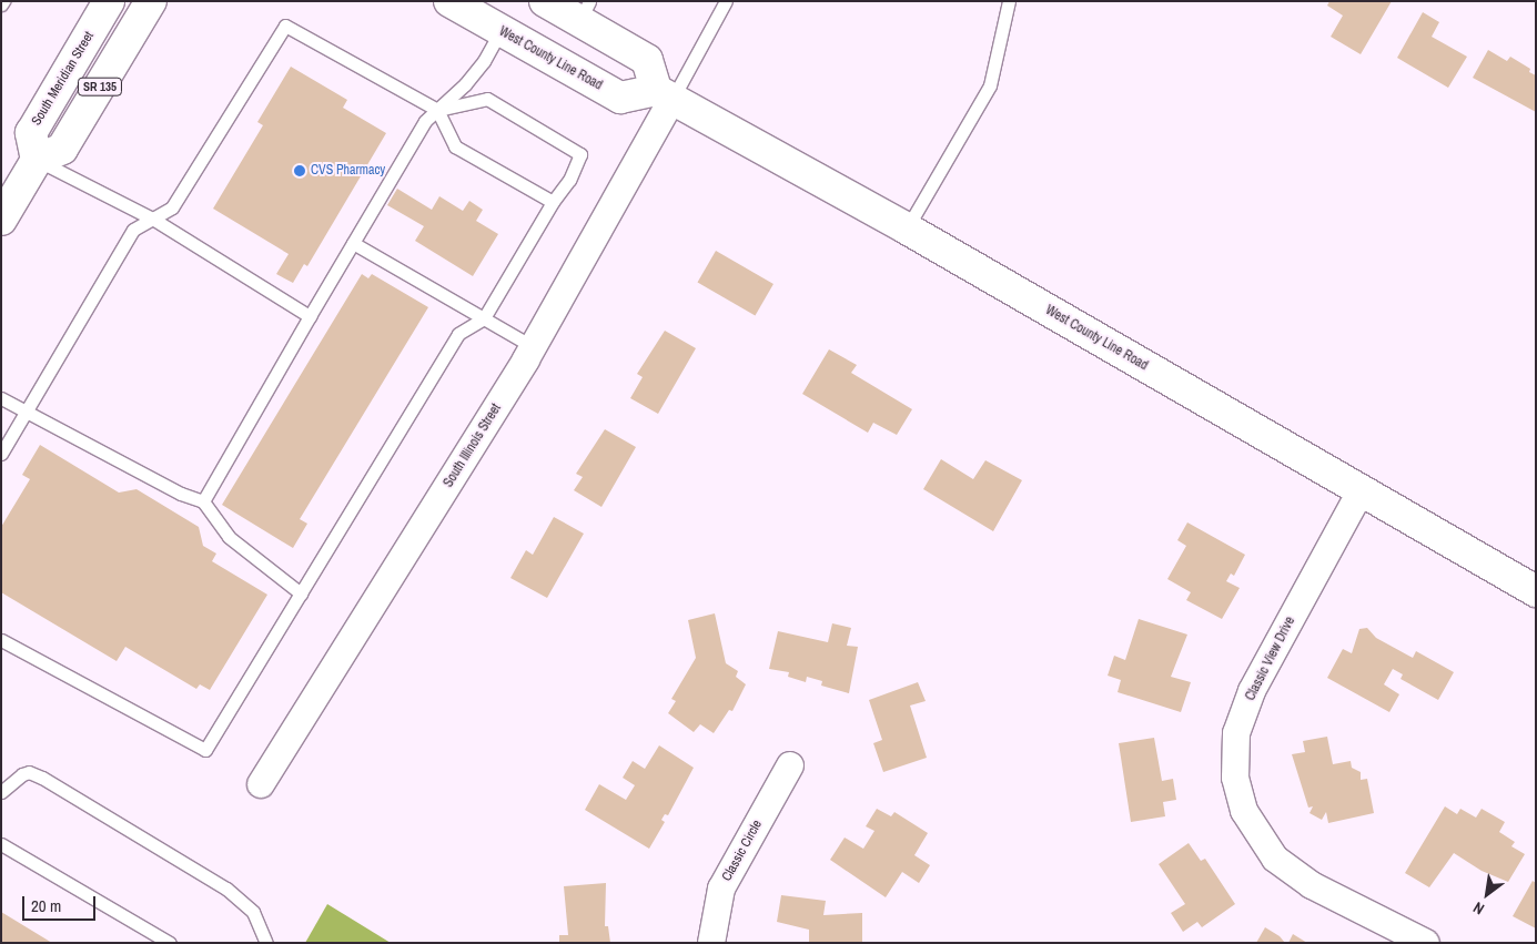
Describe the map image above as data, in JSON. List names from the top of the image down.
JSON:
{
  "streets": {
    "main road": ["West County Line Road", "South Meridian Street", "SR 135"],
    "street": ["South Illinois Street", "Classic View Drive", "Classic Circle"]
  },
  "crossings": [
    ["West County Line Road", "South Illinois Street"],
    ["West County Line Road", "Classic View Drive"],
    ["South Meridian Street", "SR 135"]
  ],
  "places": ["CVS Pharmacy"],
  "scale_bar": "20 m",
  "north": "bottom left"
}
